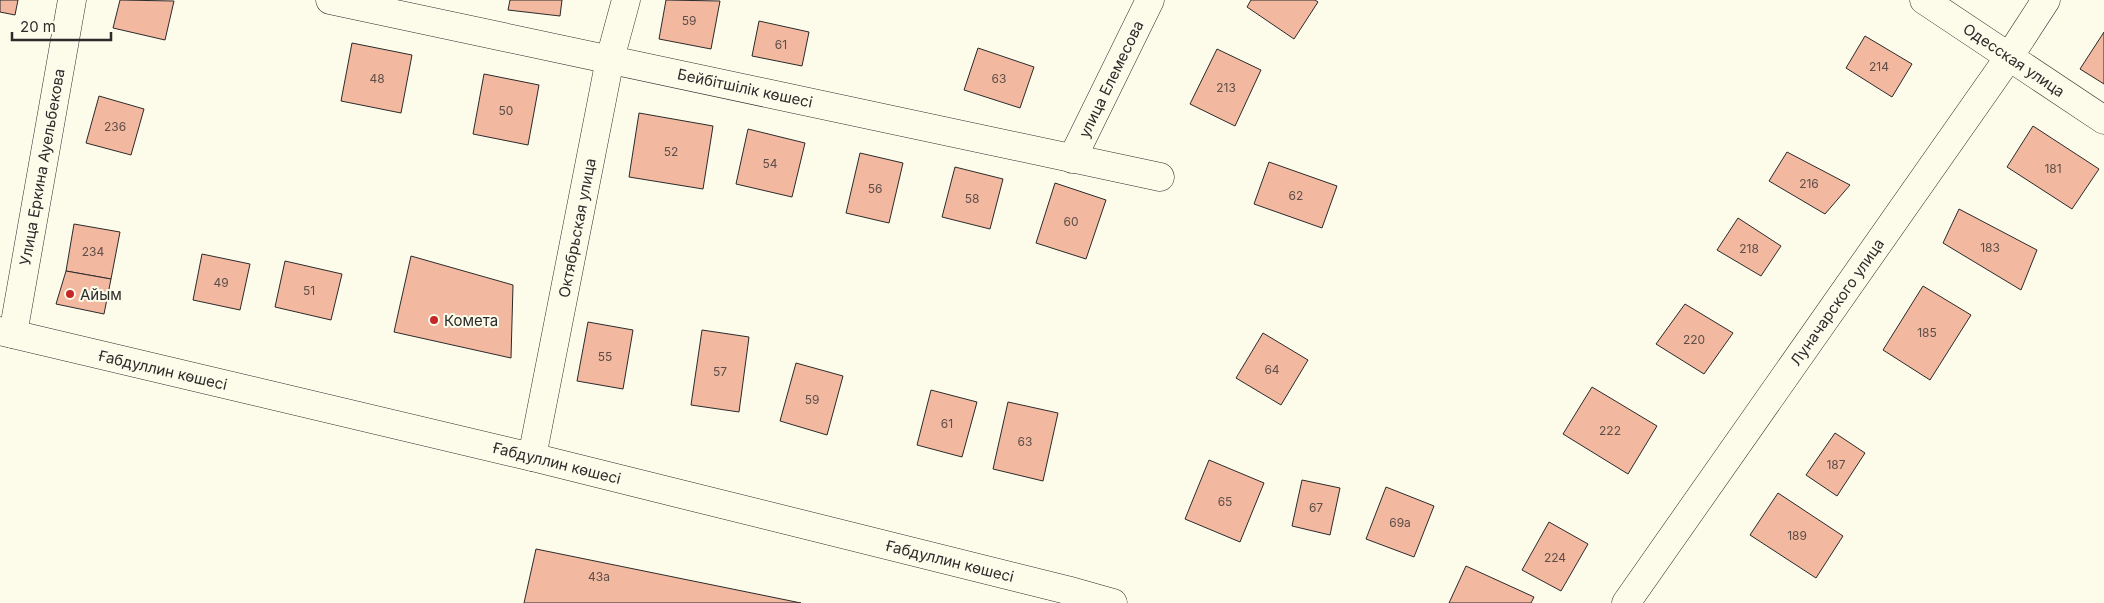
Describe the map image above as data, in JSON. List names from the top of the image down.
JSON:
{
  "streets": {
    "street": [
      "Одесская улица",
      "улица Елемесова",
      "Бейбітшілік көшесі",
      "Улица Еркина Ауельбекова",
      "Октябрьская улица",
      "Луначарского улица",
      "Ғабдуллин көшесі"
    ]
  },
  "crossings": [
    ["Одесская улица", "Луначарского улица"],
    ["улица Елемесова", "Бейбітшілік көшесі"],
    ["Бейбітшілік көшесі", "Октябрьская улица"],
    ["Улица Еркина Ауельбекова", "Ғабдуллин көшесі"],
    ["Октябрьская улица", "Ғабдуллин көшесі"]
  ],
  "places": ["Айым", "Комета"],
  "house_numbers": [
    "59",
    "61",
    "214",
    "48",
    "63",
    "213",
    "50",
    "236",
    "52",
    "54",
    "181",
    "216",
    "56",
    "62",
    "58",
    "60",
    "183",
    "218",
    "234",
    "49",
    "51",
    "185",
    "220",
    "55",
    "64",
    "57",
    "59",
    "61",
    "222",
    "63",
    "187",
    "65",
    "67",
    "69а",
    "189",
    "224",
    "43а"
  ],
  "scale_bar": "20 m"
}
